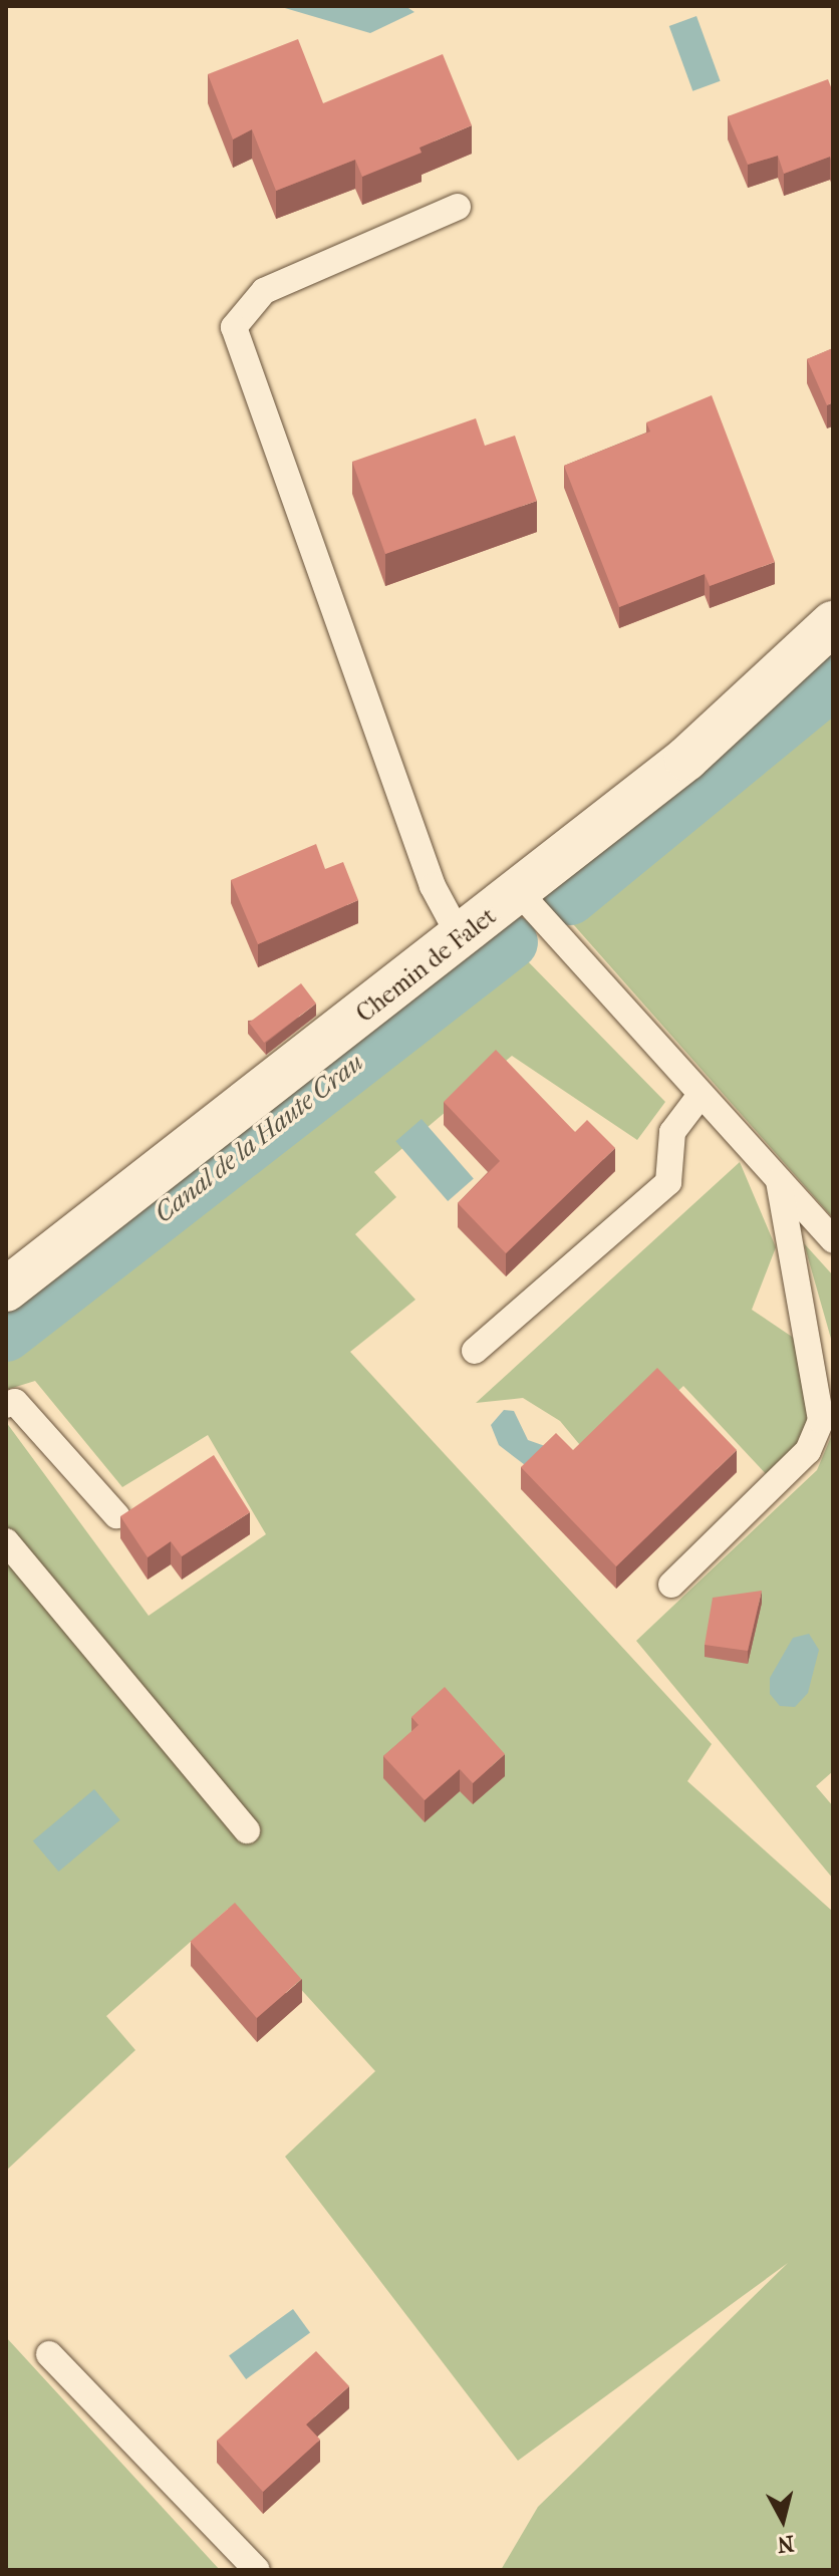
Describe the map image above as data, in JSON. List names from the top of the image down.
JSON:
{
  "streets": {
    "street": ["Chemin de Falet"]
  },
  "water": ["Canal de la Haute Crau"],
  "north": "bottom"
}
